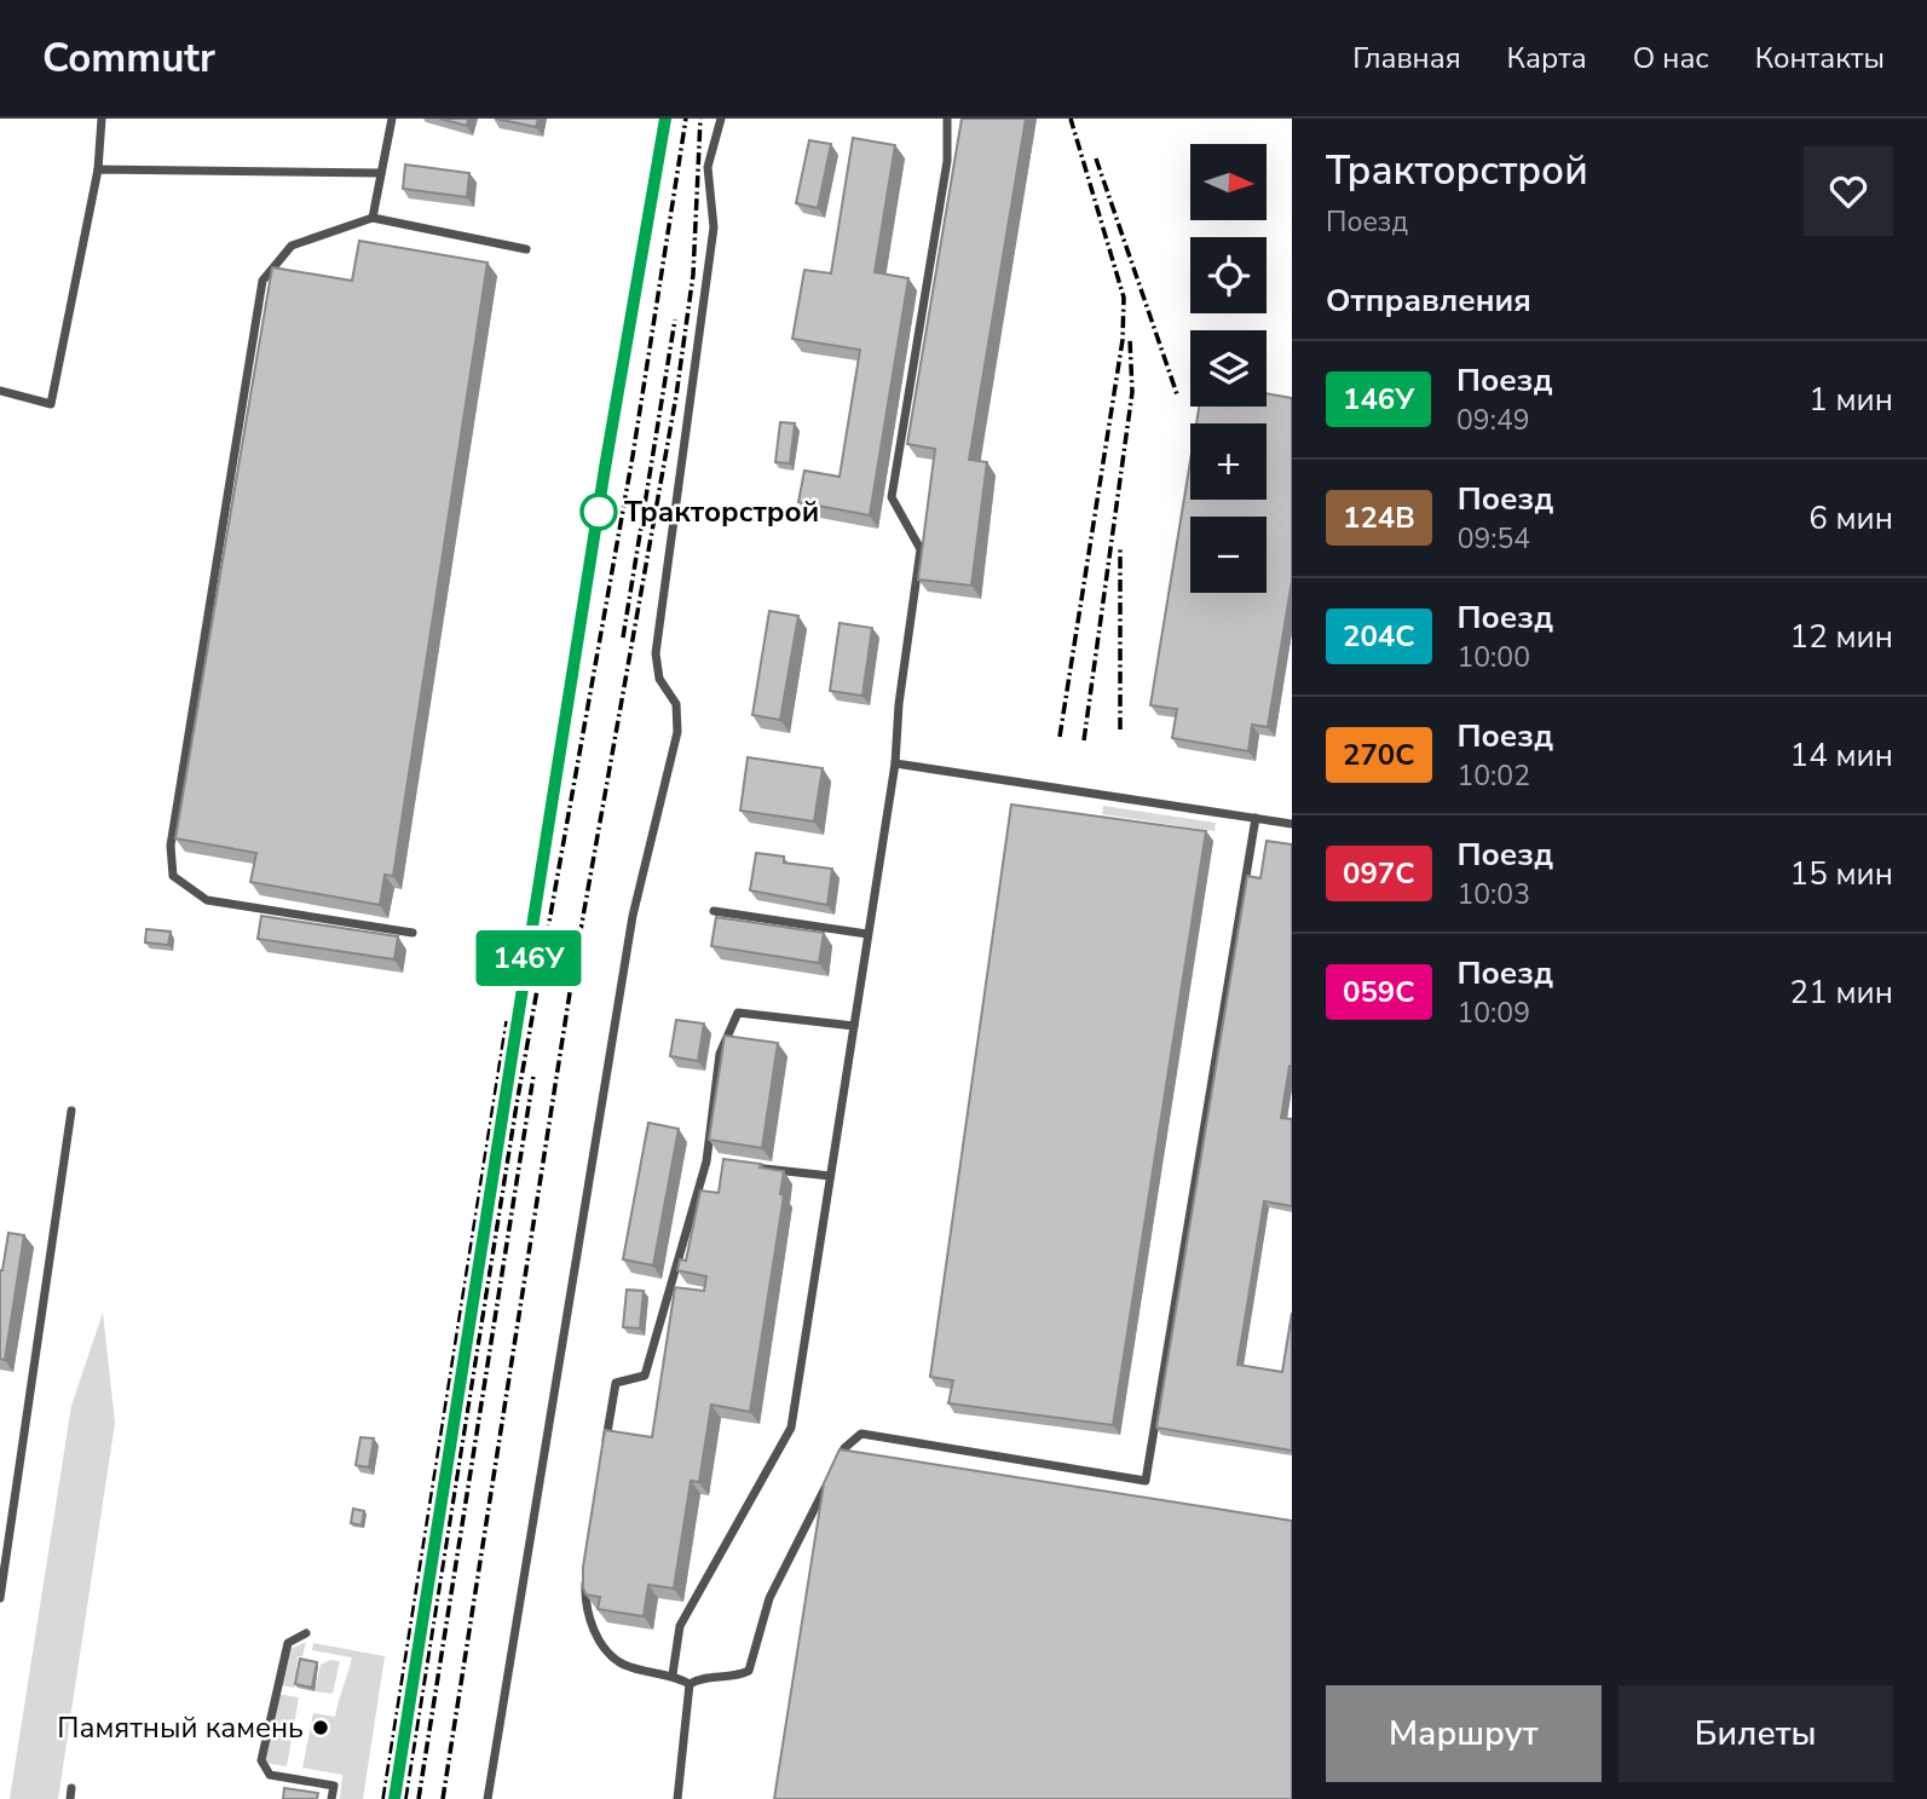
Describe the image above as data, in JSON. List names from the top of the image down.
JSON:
{
  "places": ["Тракторстрой", "Памятный камень"],
  "north": "right",
  "page": {
    "header": "Commutr",
    "nav": [
      "Главная",
      "Карта",
      "О нас",
      "Контакты"
    ],
    "on_map": "146У",
    "heading": [
      ["Тракторстрой", "Поезд"],
      "Отправления"
    ],
    "map_buttons": ["+", "−"],
    "list": [
      {
        "mark": "146У",
        "name": "Поезд",
        "note": "09:49",
        "value": "1 мин"
      },
      {
        "mark": "124В",
        "name": "Поезд",
        "note": "09:54",
        "value": "6 мин"
      },
      {
        "mark": "204С",
        "name": "Поезд",
        "note": "10:00",
        "value": "12 мин"
      },
      {
        "mark": "270С",
        "name": "Поезд",
        "note": "10:02",
        "value": "14 мин"
      },
      {
        "mark": "097С",
        "name": "Поезд",
        "note": "10:03",
        "value": "15 мин"
      },
      {
        "mark": "059С",
        "name": "Поезд",
        "note": "10:09",
        "value": "21 мин"
      }
    ],
    "buttons": ["Маршрут", "Билеты"]
  }
}
